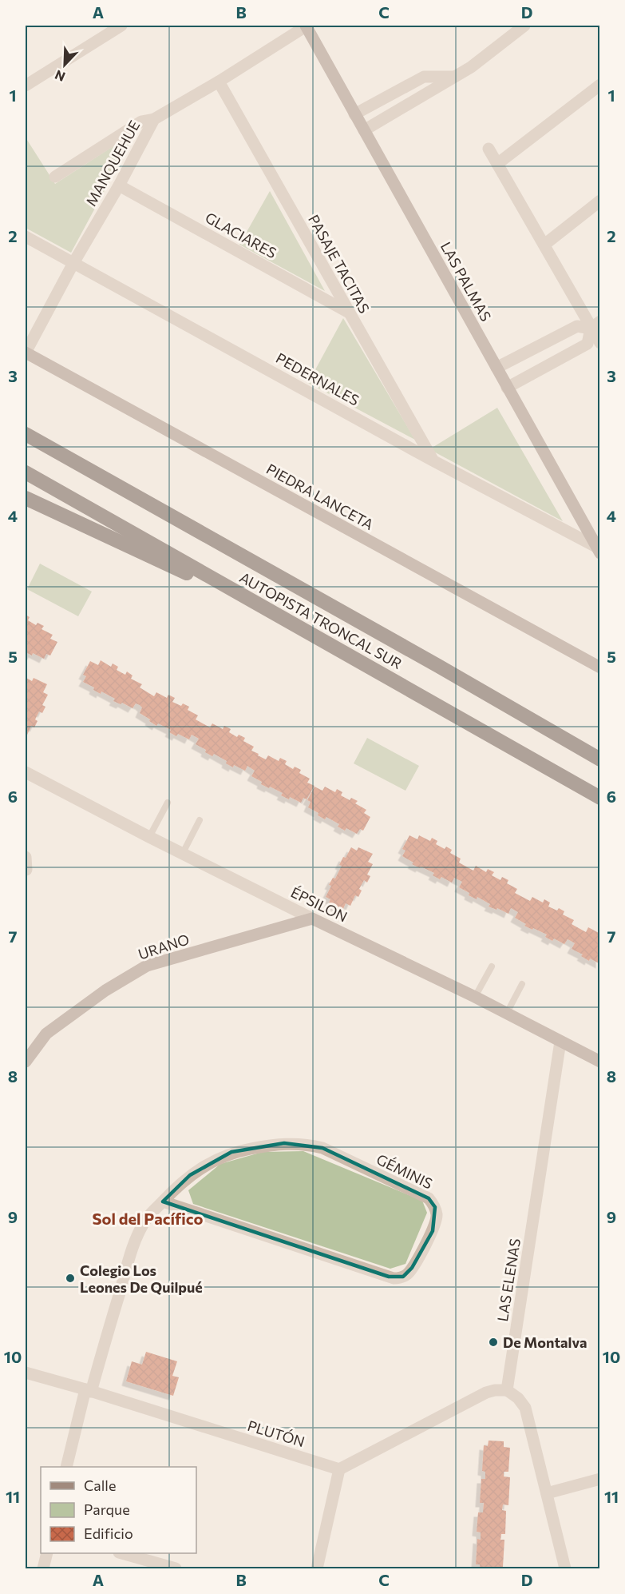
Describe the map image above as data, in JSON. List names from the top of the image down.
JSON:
{
  "streets": {
    "highway": ["AUTOPISTA TRONCAL SUR"],
    "street": [
      "MANQUEHUE",
      "GLACIARES",
      "PASAJE TACITAS",
      "LAS PALMAS",
      "PEDERNALES",
      "PIEDRA LANCETA",
      "ÉPSILON",
      "URANO",
      "GÉMINIS",
      "LAS ELENAS",
      "PLUTÓN"
    ]
  },
  "crossings": [
    ["MANQUEHUE", "GLACIARES"],
    ["MANQUEHUE", "PASAJE TACITAS"],
    ["MANQUEHUE", "LAS PALMAS"],
    ["MANQUEHUE", "PEDERNALES"],
    ["MANQUEHUE", "PIEDRA LANCETA"],
    ["GLACIARES", "PASAJE TACITAS"],
    ["PASAJE TACITAS", "PEDERNALES"],
    ["LAS PALMAS", "PEDERNALES"],
    ["ÉPSILON", "URANO"],
    ["ÉPSILON", "LAS ELENAS"],
    ["GÉMINIS", "PLUTÓN"]
  ],
  "districts": ["Sol del Pacífico"],
  "places": ["Colegio Los Leones De Quilpué", "De Montalva"],
  "legend": ["Calle", "Parque", "Edificio"],
  "north": "bottom left",
  "grid": {
    "columns": [
      "A",
      "B",
      "C",
      "D"
    ],
    "rows": [
      "1",
      "2",
      "3",
      "4",
      "5",
      "6",
      "7",
      "8",
      "9",
      "10",
      "11"
    ]
  }
}
